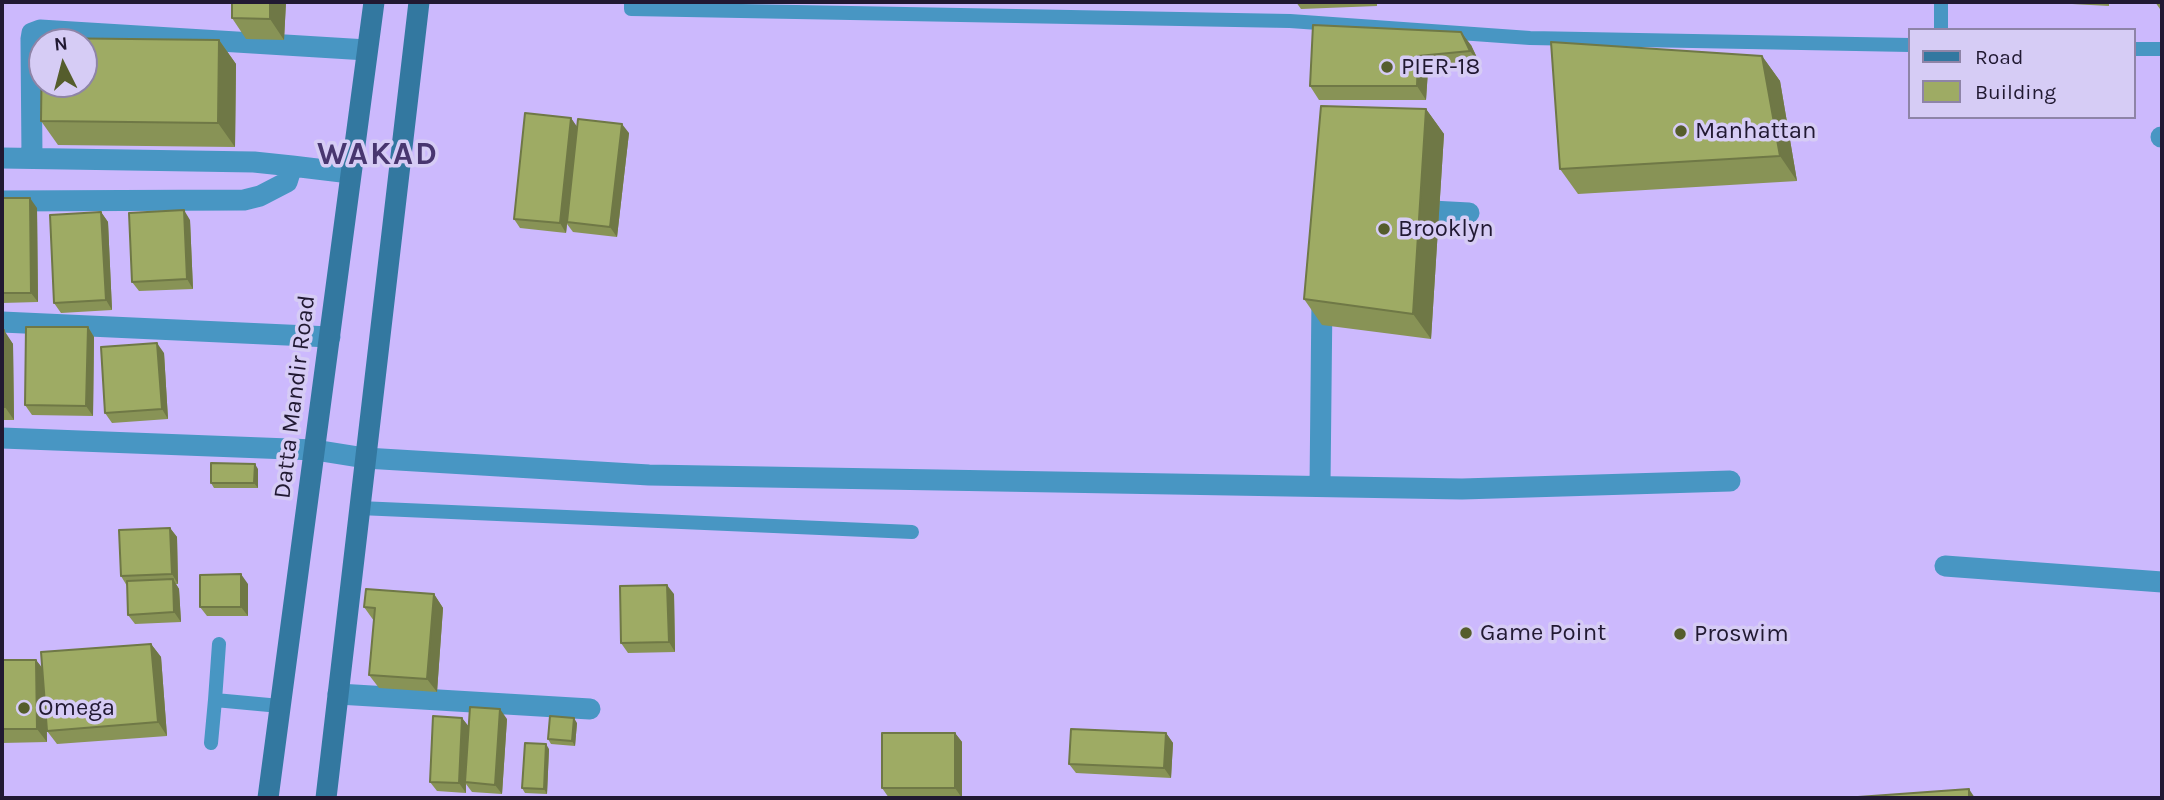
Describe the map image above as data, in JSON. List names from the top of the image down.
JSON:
{
  "streets": {
    "main road": ["Datta Mandir Road"]
  },
  "districts": ["WAKAD"],
  "places": [
    "PIER-18",
    "Manhattan",
    "Brooklyn",
    "Game Point",
    "Proswim",
    "Omega"
  ],
  "legend": ["Road", "Building"],
  "north": "top"
}
